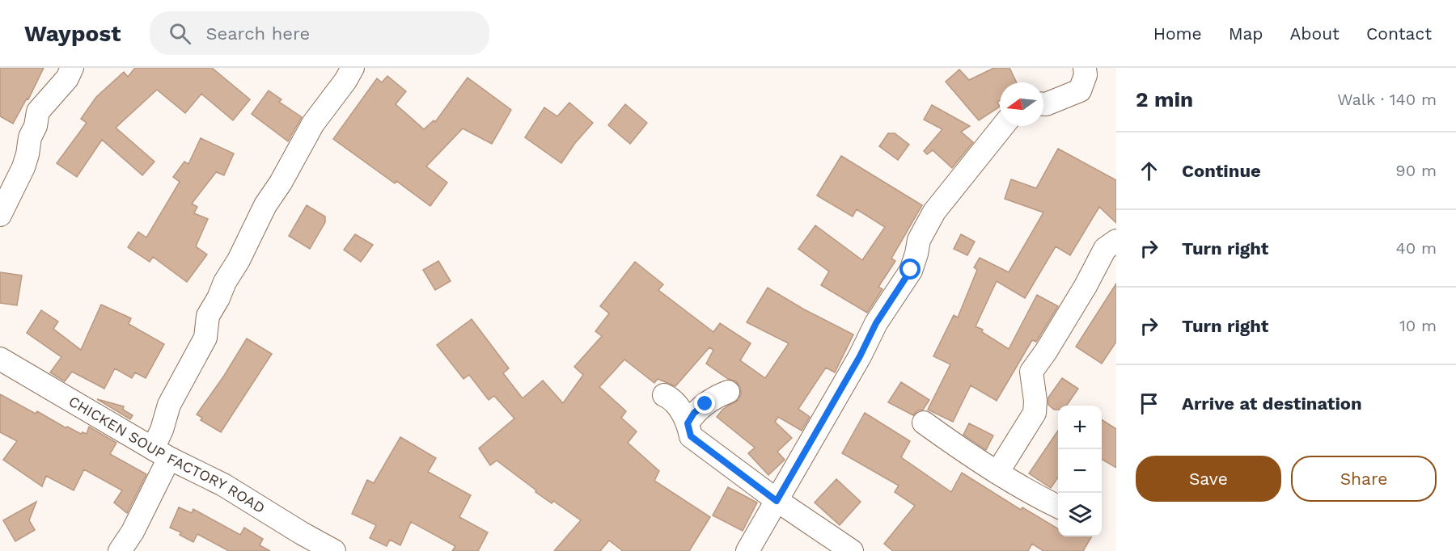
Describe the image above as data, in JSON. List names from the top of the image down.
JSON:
{
  "streets": {
    "street": ["CHICKEN SOUP FACTORY ROAD"]
  },
  "north": "left",
  "page": {
    "header": "Waypost",
    "search": "Search here",
    "nav": [
      "Home",
      "Map",
      "About",
      "Contact"
    ],
    "heading": ["2 min", "Walk · 140 m"],
    "list": [
      ["Continue", "90 m"],
      ["Turn right", "40 m"],
      ["Turn right", "10 m"],
      "Arrive at destination"
    ],
    "map_buttons": ["+", "−"],
    "buttons": ["Save", "Share"]
  }
}
